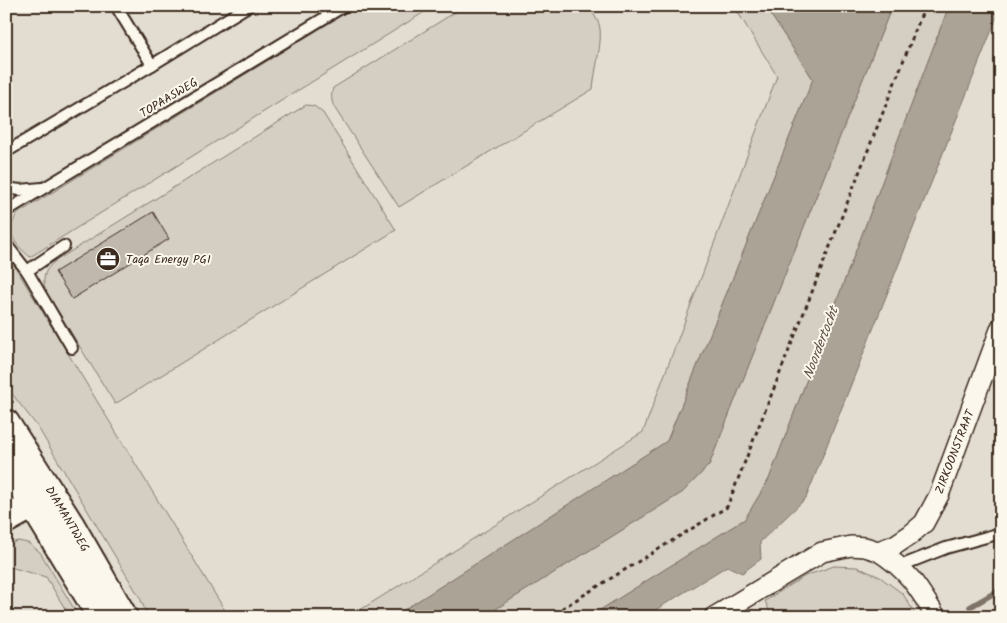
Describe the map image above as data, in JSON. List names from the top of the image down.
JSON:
{
  "streets": {
    "street": ["ZIRKOONSTRAAT", "DIAMANTWEG"],
    "lane": ["TOPAASWEG"]
  },
  "water": ["Noordertocht"],
  "places": {
    "office": ["Taqa Energy PGI"]
  }
}
